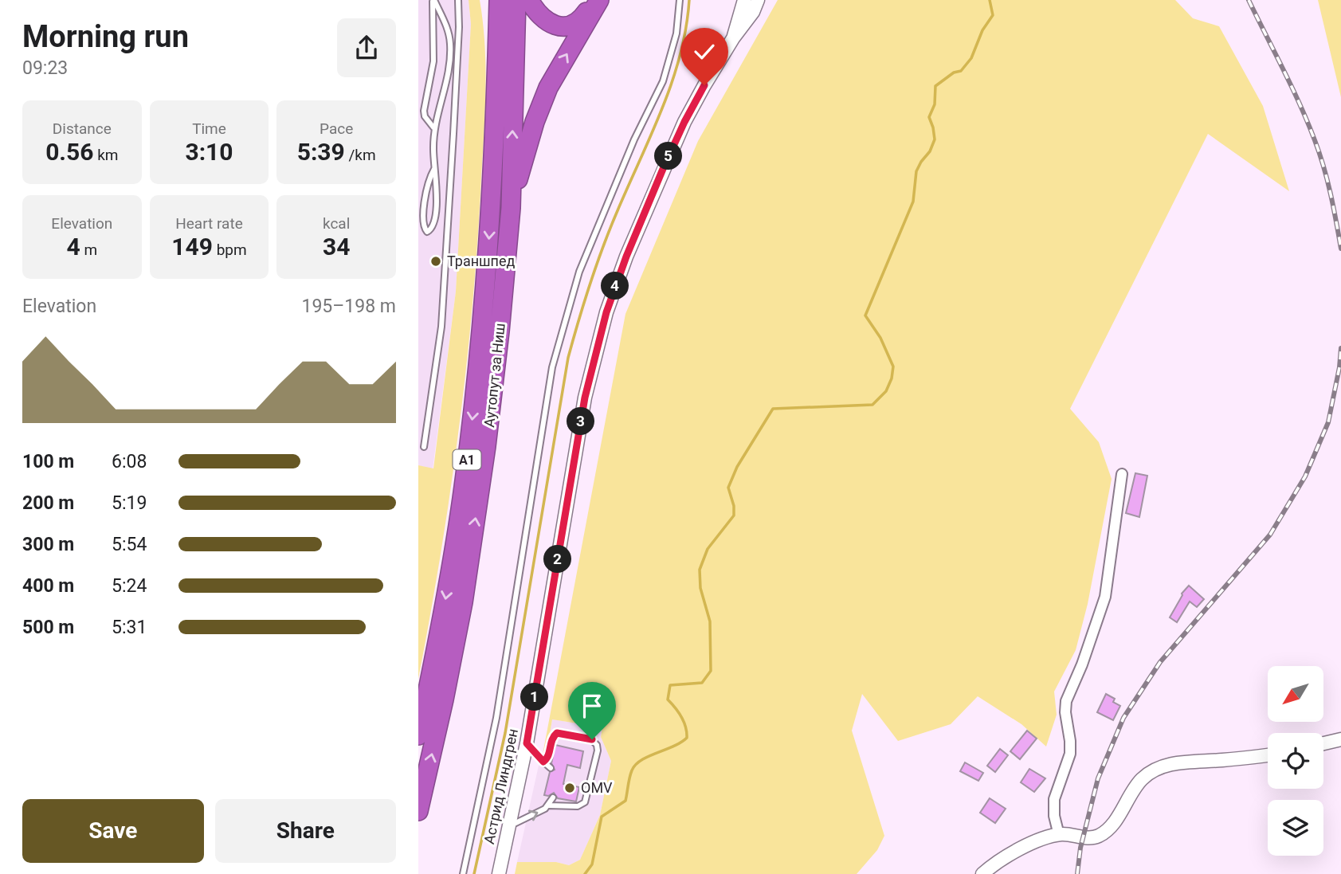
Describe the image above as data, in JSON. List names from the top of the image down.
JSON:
{
  "streets": {
    "highway": ["Аутопут за Ниш", "A1"],
    "street": ["Астрид Линдгрен"]
  },
  "places": ["Траншпед", "OMV"],
  "north": "bottom left",
  "page": {
    "heading": ["Morning run", "09:23"],
    "stats": [
      ["Distance", "0.56 km"],
      ["Time", "3:10"],
      ["Pace", "5:39 /km"],
      ["Elevation", "4 m"],
      ["Heart rate", "149 bpm"],
      ["kcal", "34"]
    ],
    "pins": [
      "5",
      "4",
      "3",
      "2",
      "1"
    ],
    "chart": ["Elevation", "195–198 m"],
    "list": [
      {
        "name": "100 m",
        "note": "6:08"
      },
      {
        "name": "200 m",
        "note": "5:19"
      },
      {
        "name": "300 m",
        "note": "5:54"
      },
      {
        "name": "400 m",
        "note": "5:24"
      },
      {
        "name": "500 m",
        "note": "5:31"
      }
    ],
    "buttons": ["Save", "Share"]
  }
}
